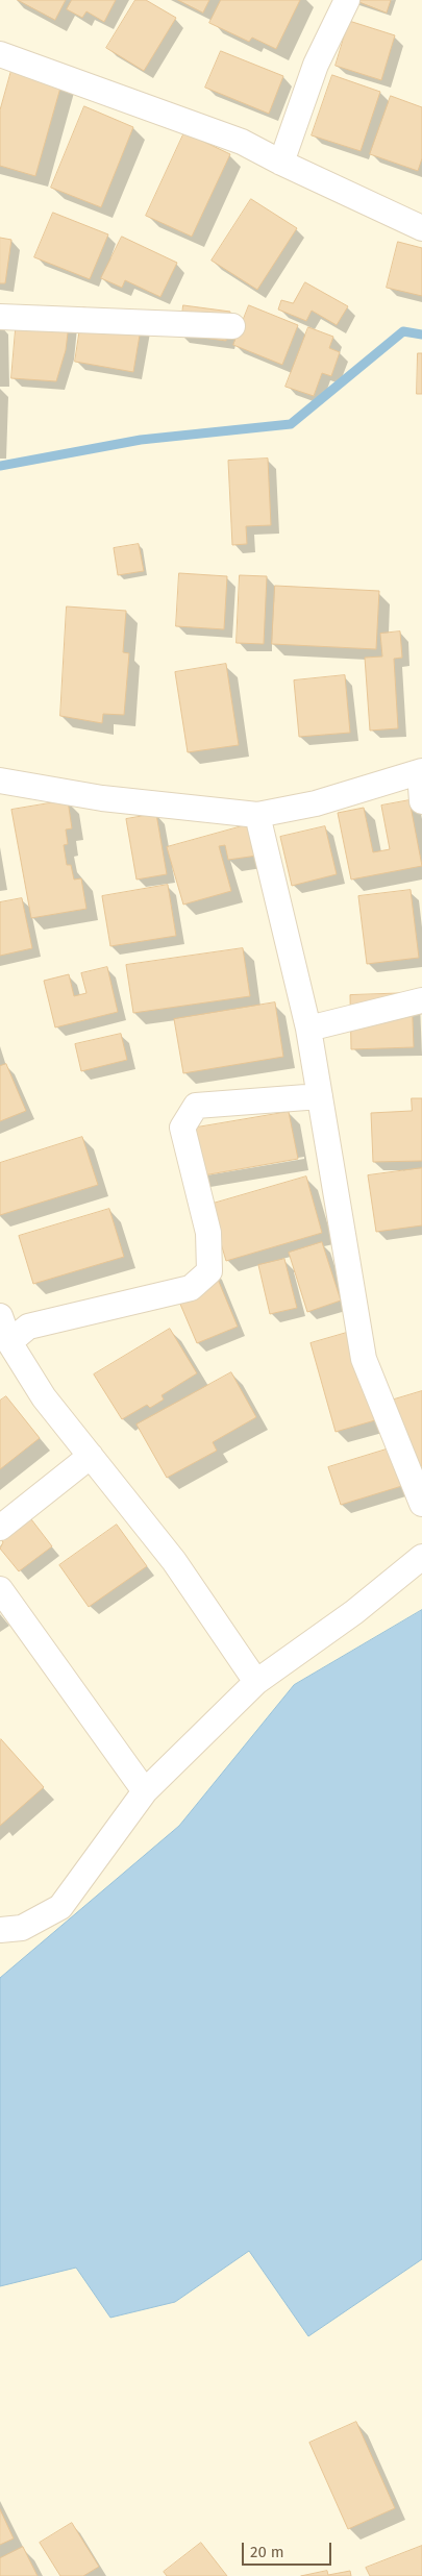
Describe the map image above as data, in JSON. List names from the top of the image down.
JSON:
{
  "scale_bar": "20 m"
}
